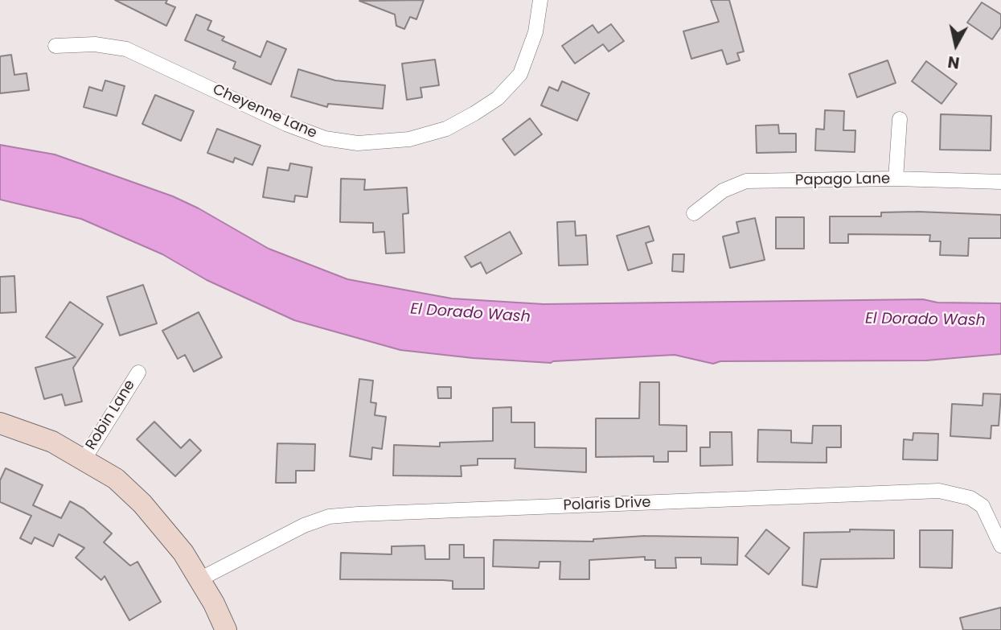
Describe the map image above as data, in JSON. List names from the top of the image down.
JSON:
{
  "streets": {
    "street": [
      "Cheyenne Lane",
      "Papago Lane",
      "Robin Lane",
      "Polaris Drive"
    ]
  },
  "water": ["El Dorado Wash"],
  "north": "bottom"
}
